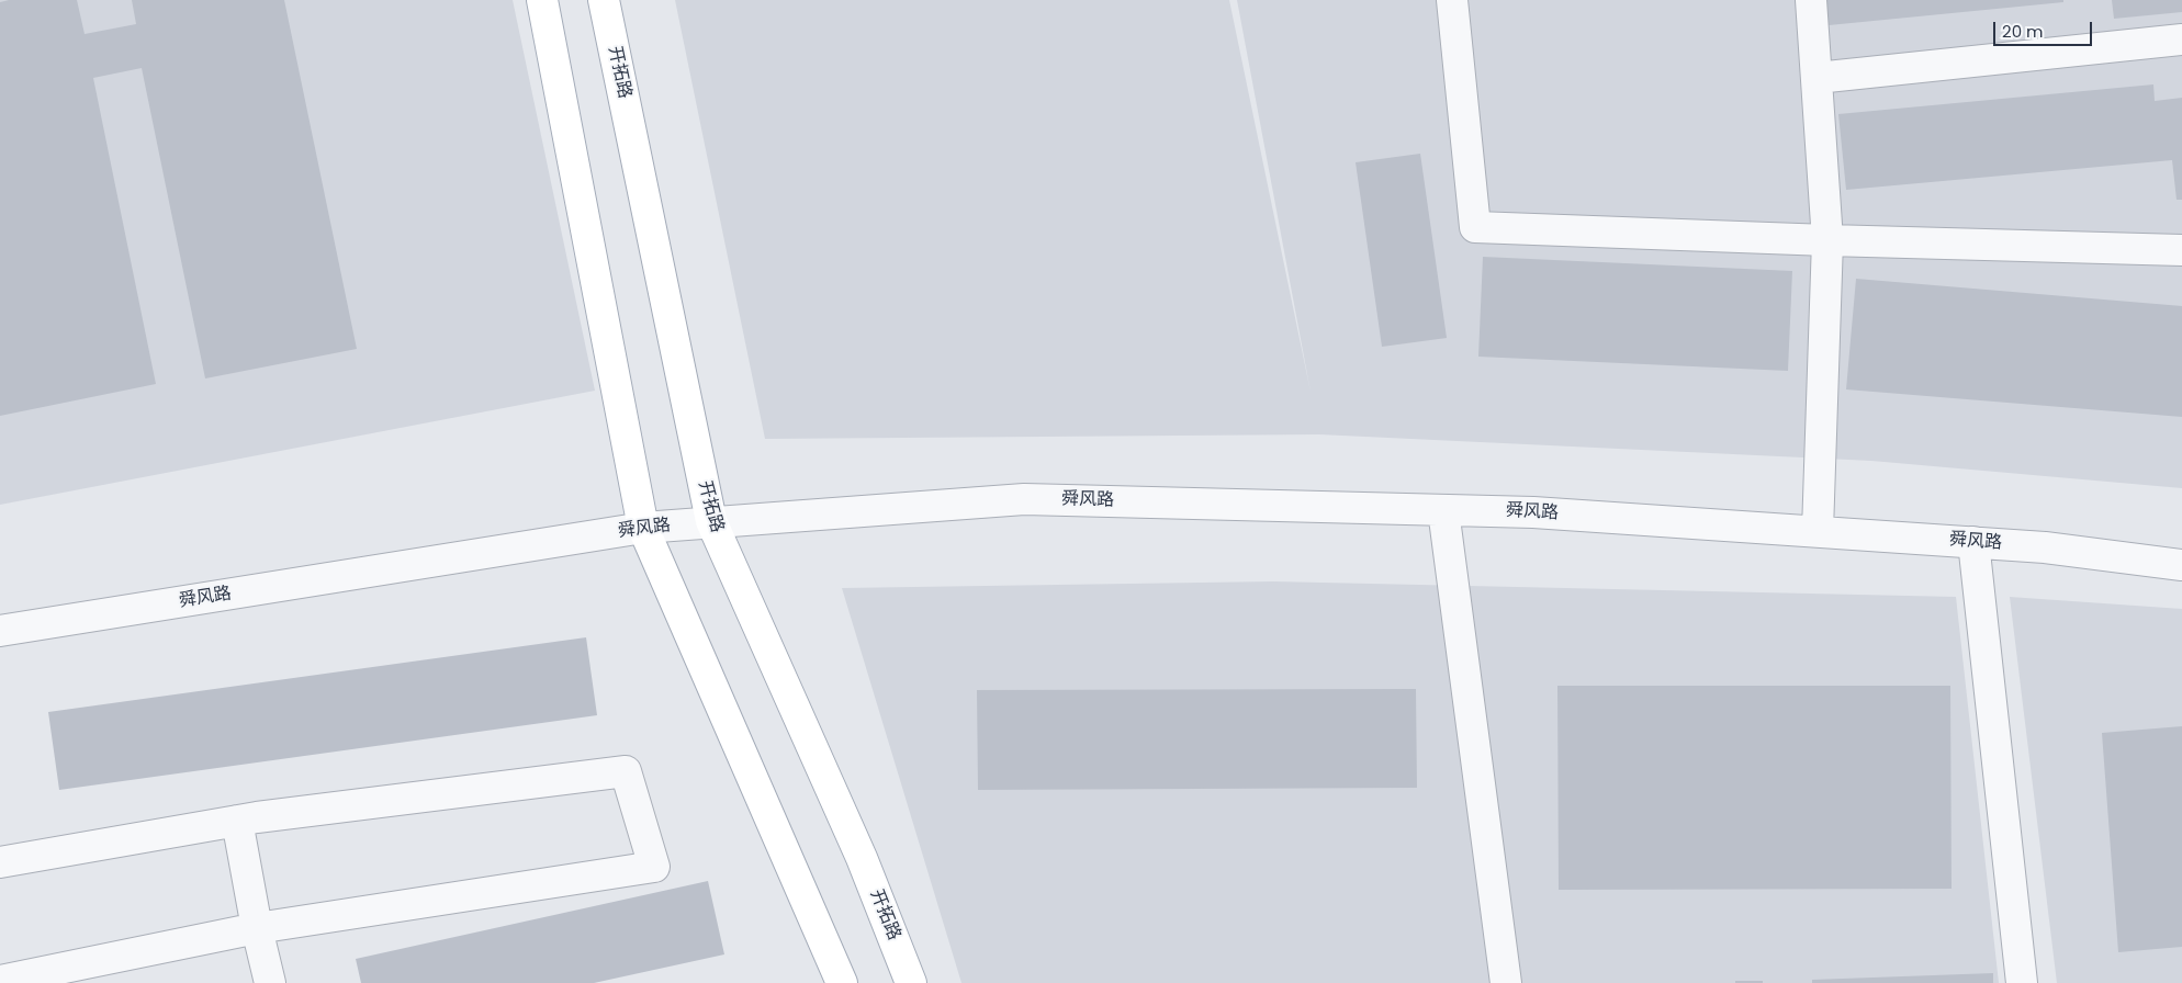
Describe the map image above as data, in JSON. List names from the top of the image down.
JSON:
{
  "streets": {
    "main road": ["开拓路"],
    "street": ["舜风路"]
  },
  "crossings": [
    ["开拓路", "舜风路"]
  ],
  "scale_bar": "20 m"
}
